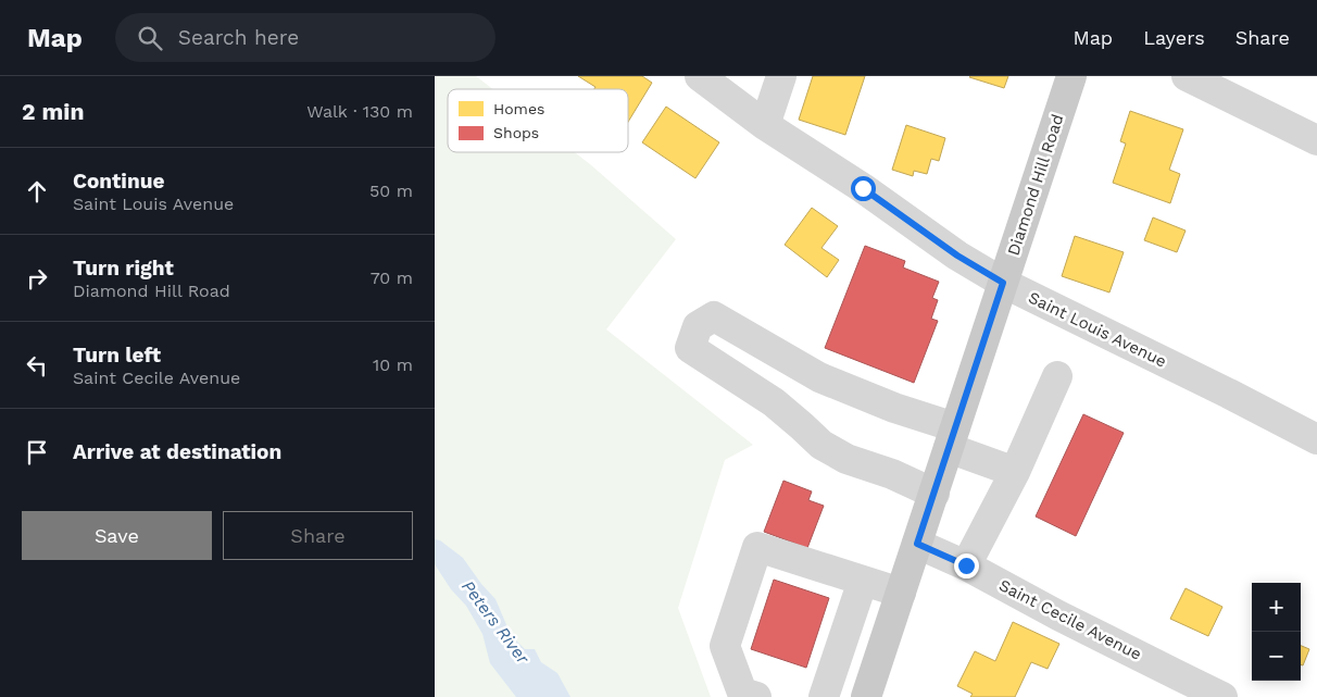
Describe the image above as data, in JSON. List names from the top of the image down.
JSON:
{
  "streets": {
    "main road": ["Diamond Hill Road"],
    "street": ["Saint Louis Avenue", "Saint Cecile Avenue"]
  },
  "crossings": [
    ["Diamond Hill Road", "Saint Louis Avenue"],
    ["Diamond Hill Road", "Saint Cecile Avenue"]
  ],
  "water": ["Peters River"],
  "legend": ["Homes", "Shops"],
  "page": {
    "header": "Map",
    "search": "Search here",
    "nav": ["Map", "Layers", "Share"],
    "heading": ["2 min", "Walk · 130 m"],
    "list": [
      ["Continue", "Saint Louis Avenue", "50 m"],
      ["Turn right", "Diamond Hill Road", "70 m"],
      ["Turn left", "Saint Cecile Avenue", "10 m"],
      "Arrive at destination"
    ],
    "buttons": ["Save", "Share"],
    "map_buttons": ["+", "−"]
  }
}
